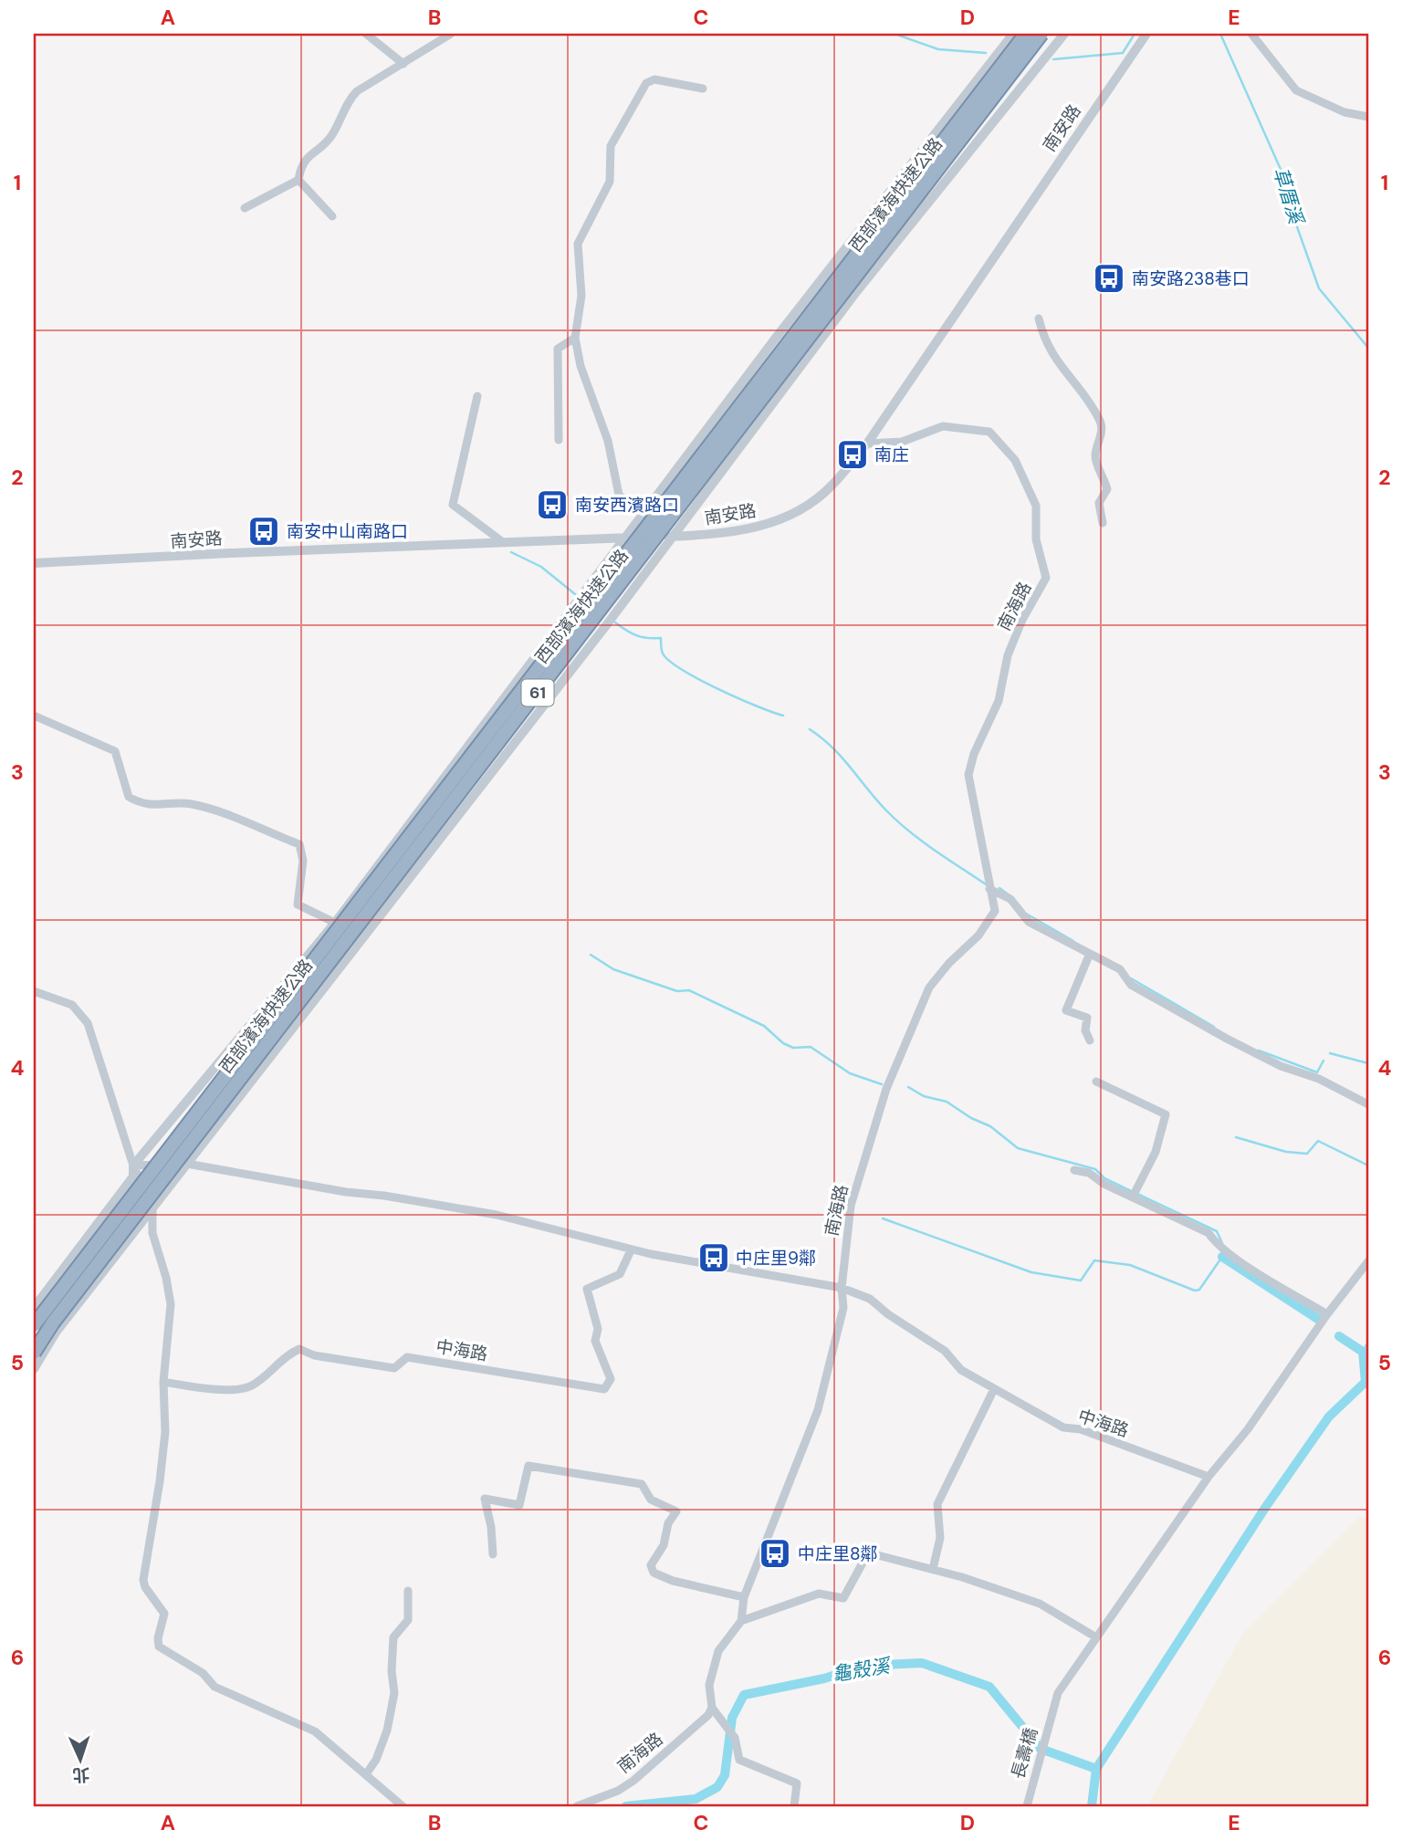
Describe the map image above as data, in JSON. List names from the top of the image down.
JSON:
{
  "streets": {
    "highway": ["西部濱海快速公路", "61"],
    "street": [
      "南安路",
      "南海路",
      "中海路",
      "長壽橋"
    ]
  },
  "crossings": [
    ["南安路", "南海路"],
    ["南海路", "中海路"],
    ["中海路", "長壽橋"]
  ],
  "water": ["草厝溪", "龜殼溪"],
  "places": {
    "bus stop": [
      "南安路238巷口",
      "南庄",
      "南安西濱路口",
      "南安中山南路口",
      "中庄里9鄰",
      "中庄里8鄰"
    ]
  },
  "north": "bottom",
  "grid": {
    "columns": [
      "A",
      "B",
      "C",
      "D",
      "E"
    ],
    "rows": [
      "1",
      "2",
      "3",
      "4",
      "5",
      "6"
    ]
  }
}
